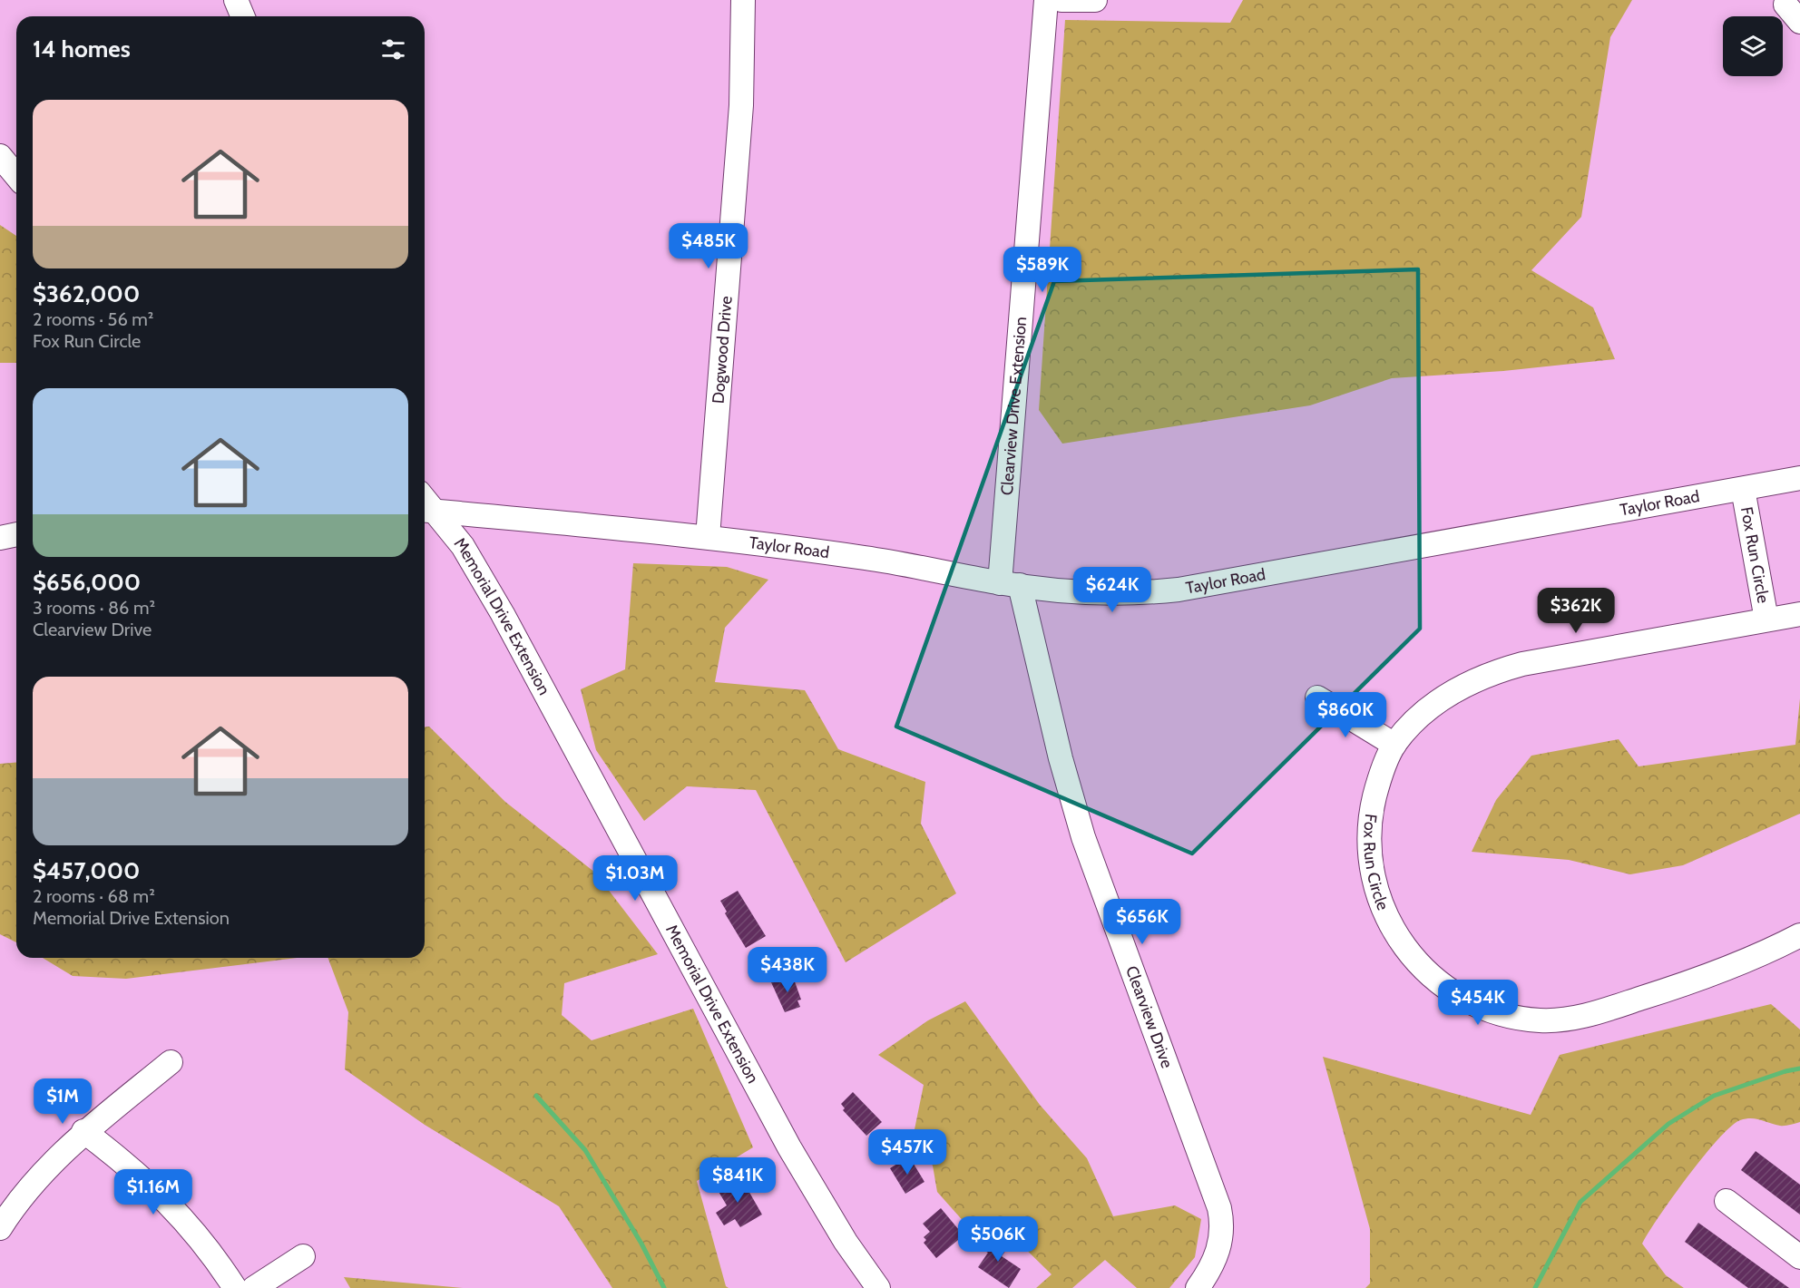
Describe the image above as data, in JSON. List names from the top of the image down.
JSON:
{
  "streets": {
    "street": [
      "Dogwood Drive",
      "Clearview Drive Extension",
      "Taylor Road",
      "Fox Run Circle",
      "Memorial Drive Extension",
      "Clearview Drive"
    ]
  },
  "crossings": [
    ["Dogwood Drive", "Taylor Road"],
    ["Clearview Drive Extension", "Taylor Road"],
    ["Clearview Drive Extension", "Clearview Drive"],
    ["Taylor Road", "Fox Run Circle"],
    ["Taylor Road", "Memorial Drive Extension"],
    ["Taylor Road", "Clearview Drive"]
  ],
  "page": {
    "heading": "14 homes",
    "list": [
      {
        "name": "$362,000",
        "note": "2 rooms · 56 m² · Fox Run Circle"
      },
      {
        "name": "$656,000",
        "note": "3 rooms · 86 m² · Clearview Drive"
      },
      {
        "name": "$457,000",
        "note": "2 rooms · 68 m² · Memorial Drive Extension"
      }
    ],
    "price": [
      "$485K",
      "$589K",
      "$624K",
      "$362K",
      "$860K",
      "$1.03M",
      "$656K",
      "$438K",
      "$454K",
      "$1M",
      "$457K",
      "$841K",
      "$1.16M",
      "$506K"
    ]
  }
}
